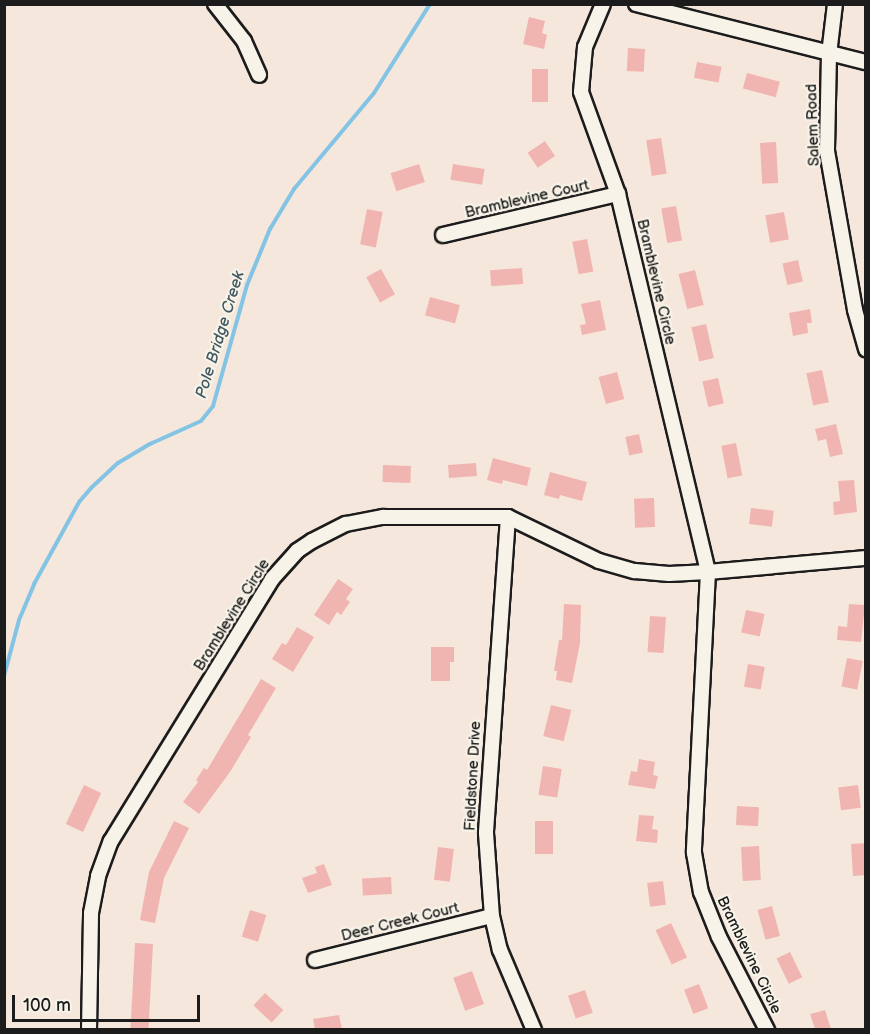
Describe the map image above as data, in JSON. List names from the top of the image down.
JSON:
{
  "streets": {
    "street": [
      "Salem Road",
      "Bramblevine Court",
      "Bramblevine Circle",
      "Fieldstone Drive",
      "Deer Creek Court"
    ]
  },
  "crossings": [
    ["Bramblevine Court", "Bramblevine Circle"],
    ["Bramblevine Circle", "Fieldstone Drive"],
    ["Fieldstone Drive", "Deer Creek Court"]
  ],
  "water": ["Pole Bridge Creek"],
  "scale_bar": "100 m"
}
